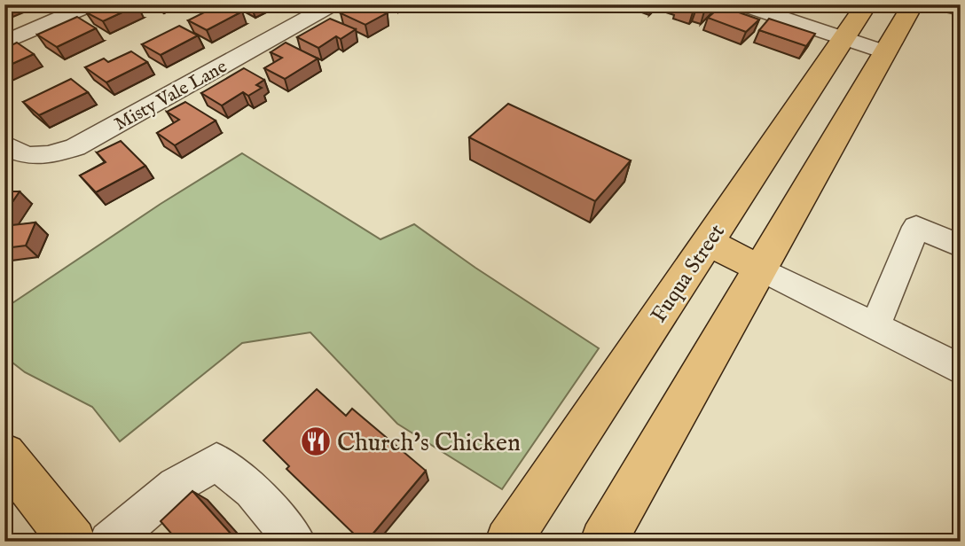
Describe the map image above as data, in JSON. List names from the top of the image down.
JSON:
{
  "streets": {
    "main road": ["Fuqua Street"],
    "street": ["Misty Vale Lane"]
  },
  "places": {
    "restaurant": ["Church's Chicken"]
  }
}
